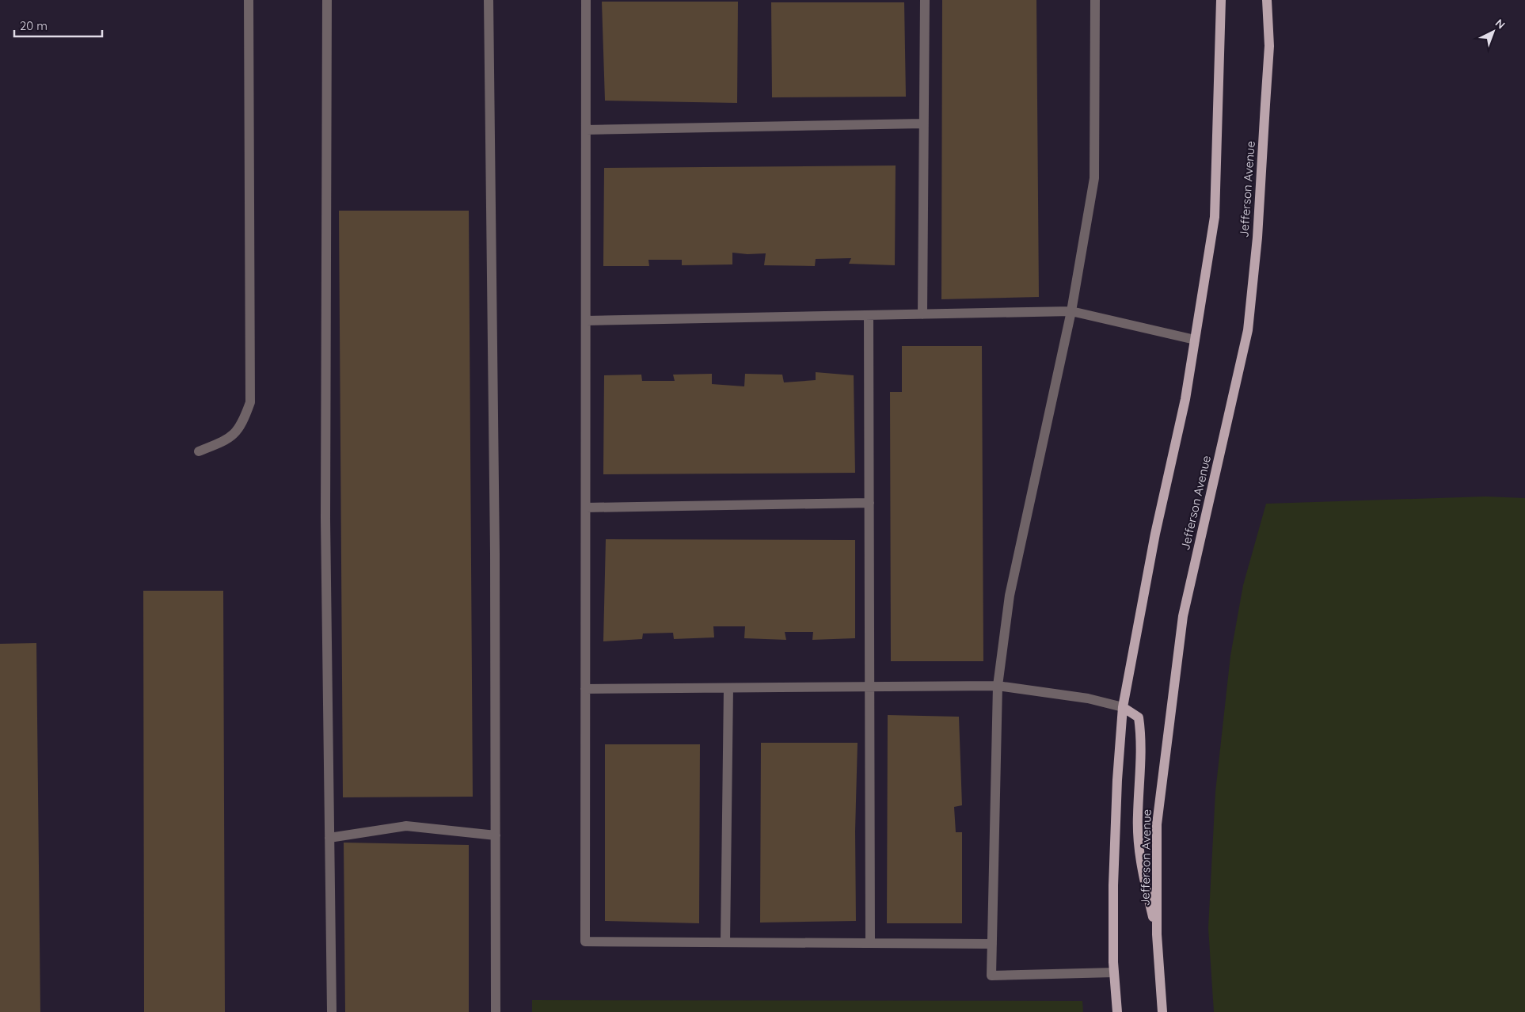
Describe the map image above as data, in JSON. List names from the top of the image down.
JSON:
{
  "streets": {
    "main road": ["Jefferson Avenue"]
  },
  "scale_bar": "20 m",
  "north": "top right"
}
